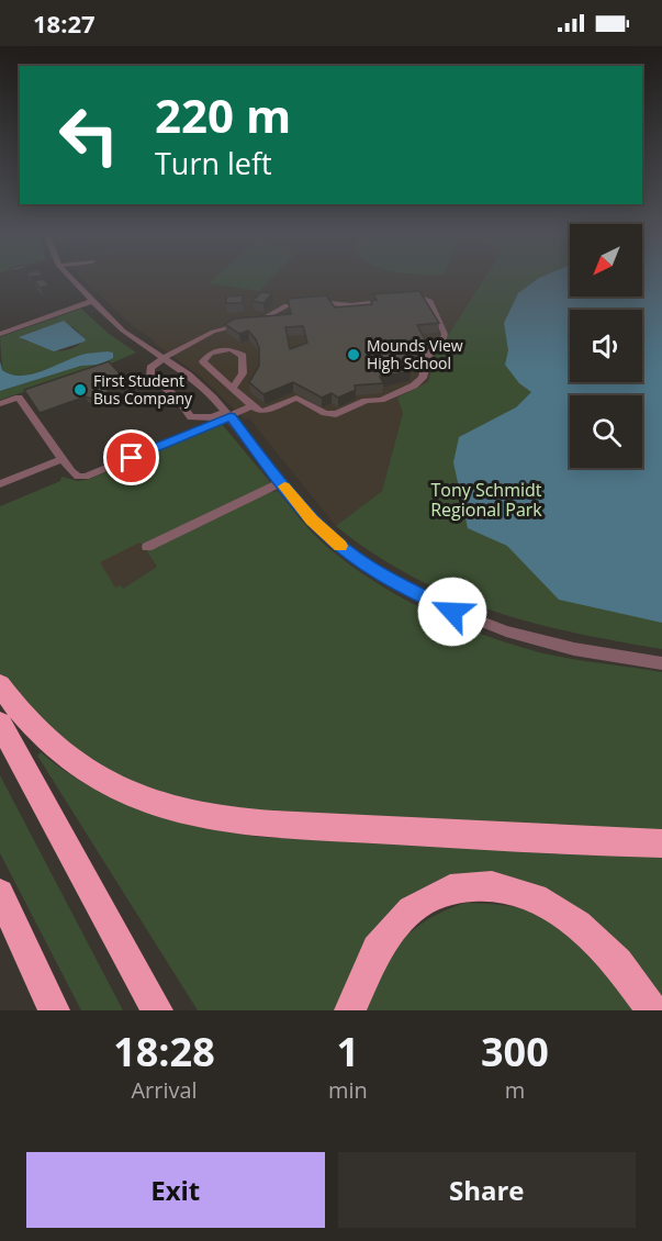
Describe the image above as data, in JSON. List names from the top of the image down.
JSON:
{
  "parks": ["Tony Schmidt Regional Park"],
  "places": ["Mounds View High School", "First Student Bus Company"],
  "north": "bottom left",
  "page": {
    "status": "18:27",
    "turn": ["220 m", "Turn left"],
    "eta": [
      "18:28",
      "Arrival",
      "1",
      "min",
      "300",
      "m"
    ],
    "buttons": ["Exit", "Share"]
  }
}
